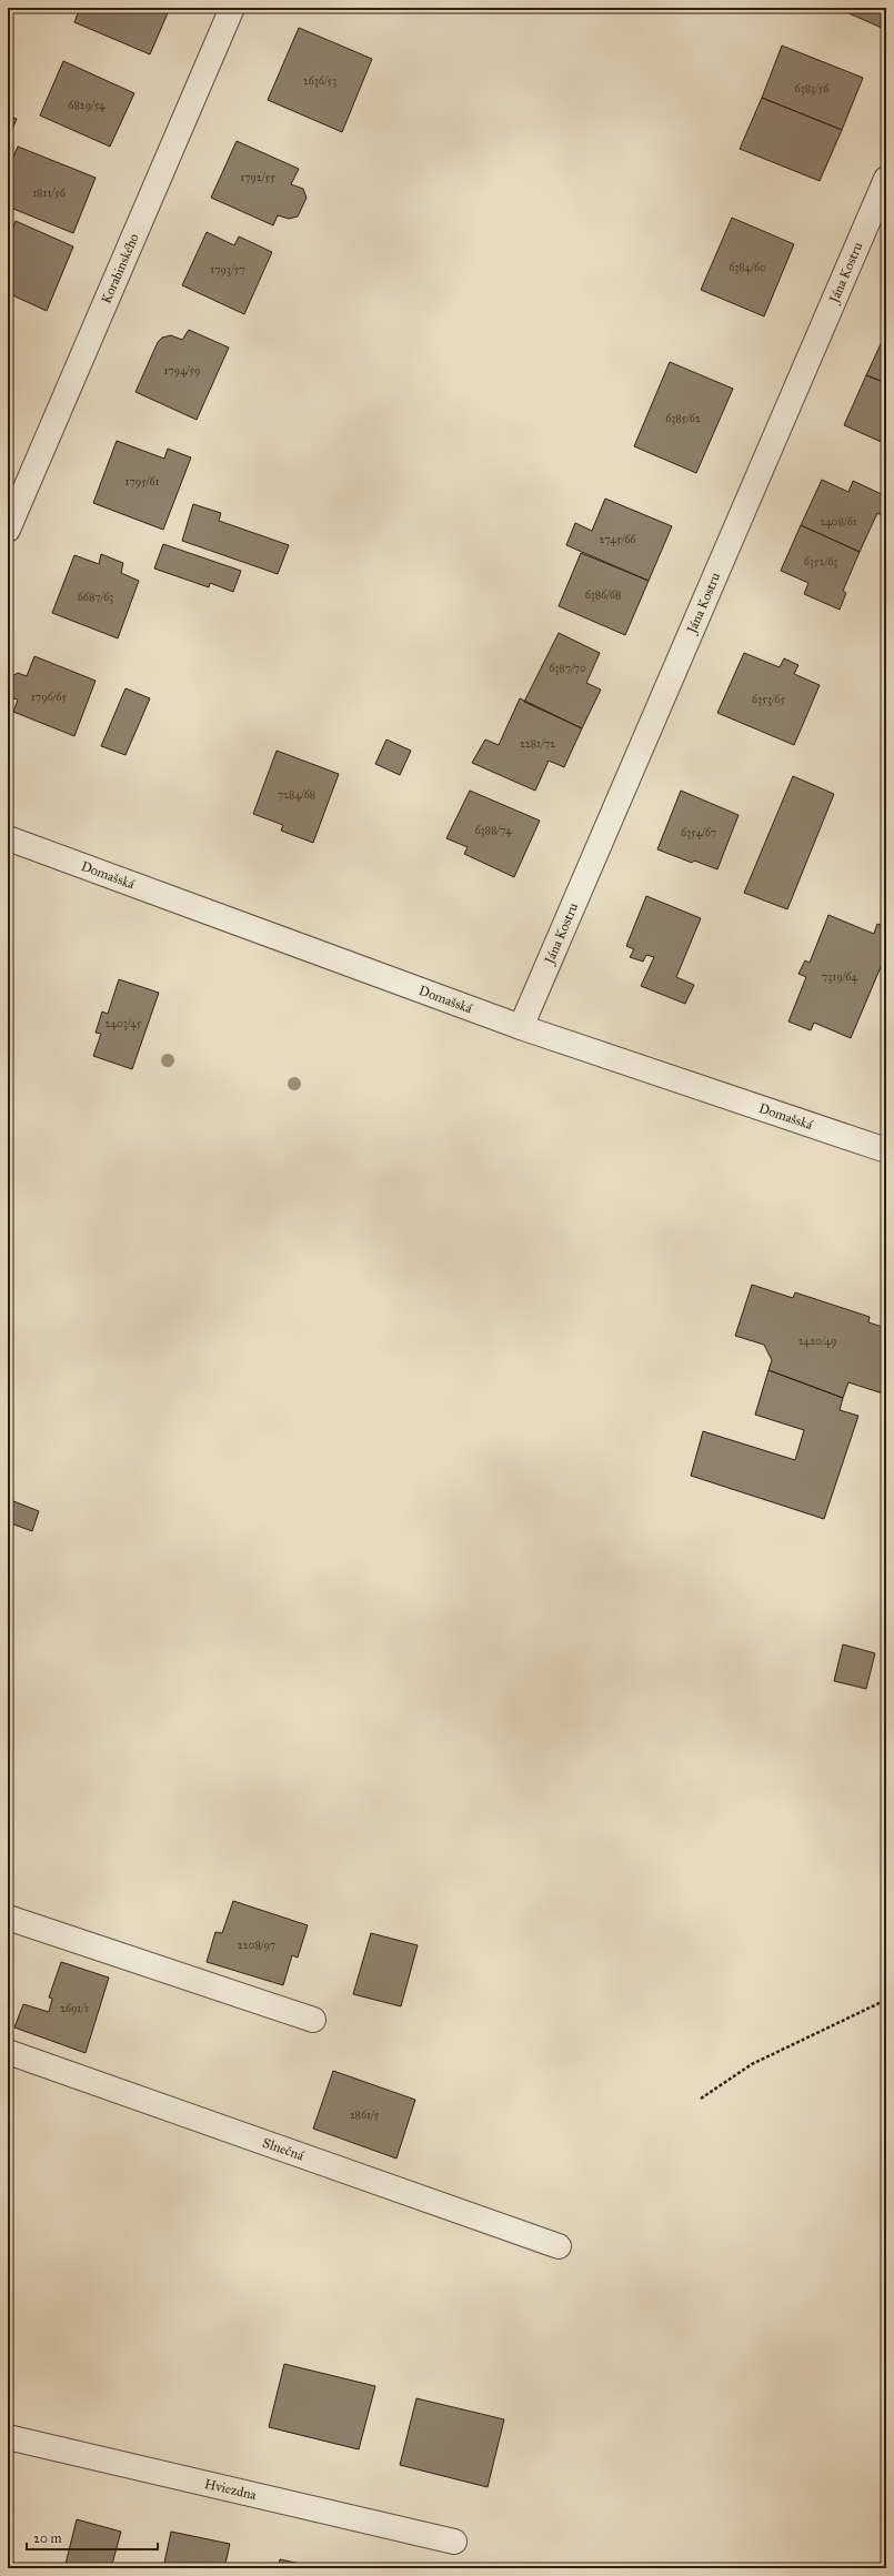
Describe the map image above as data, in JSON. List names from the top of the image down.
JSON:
{
  "streets": {
    "street": [
      "Korabinského",
      "Jána Kostru",
      "Domašská",
      "Slnečná",
      "Hviezdna"
    ]
  },
  "crossings": [
    ["Jána Kostru", "Domašská"]
  ],
  "house_numbers": [
    "2636/53",
    "6383/56",
    "6829/54",
    "1792/55",
    "1811/56",
    "6384/60",
    "1793/57",
    "1794/59",
    "6385/62",
    "1795/61",
    "2408/61",
    "2745/66",
    "6352/63",
    "6386/68",
    "6687/63",
    "6387/70",
    "1796/65",
    "6353/65",
    "2281/72",
    "7284/68",
    "6388/74",
    "6354/67",
    "7319/64",
    "2403/45",
    "2420/49",
    "2208/97",
    "2691/1",
    "2861/5"
  ],
  "scale_bar": "20 m"
}
